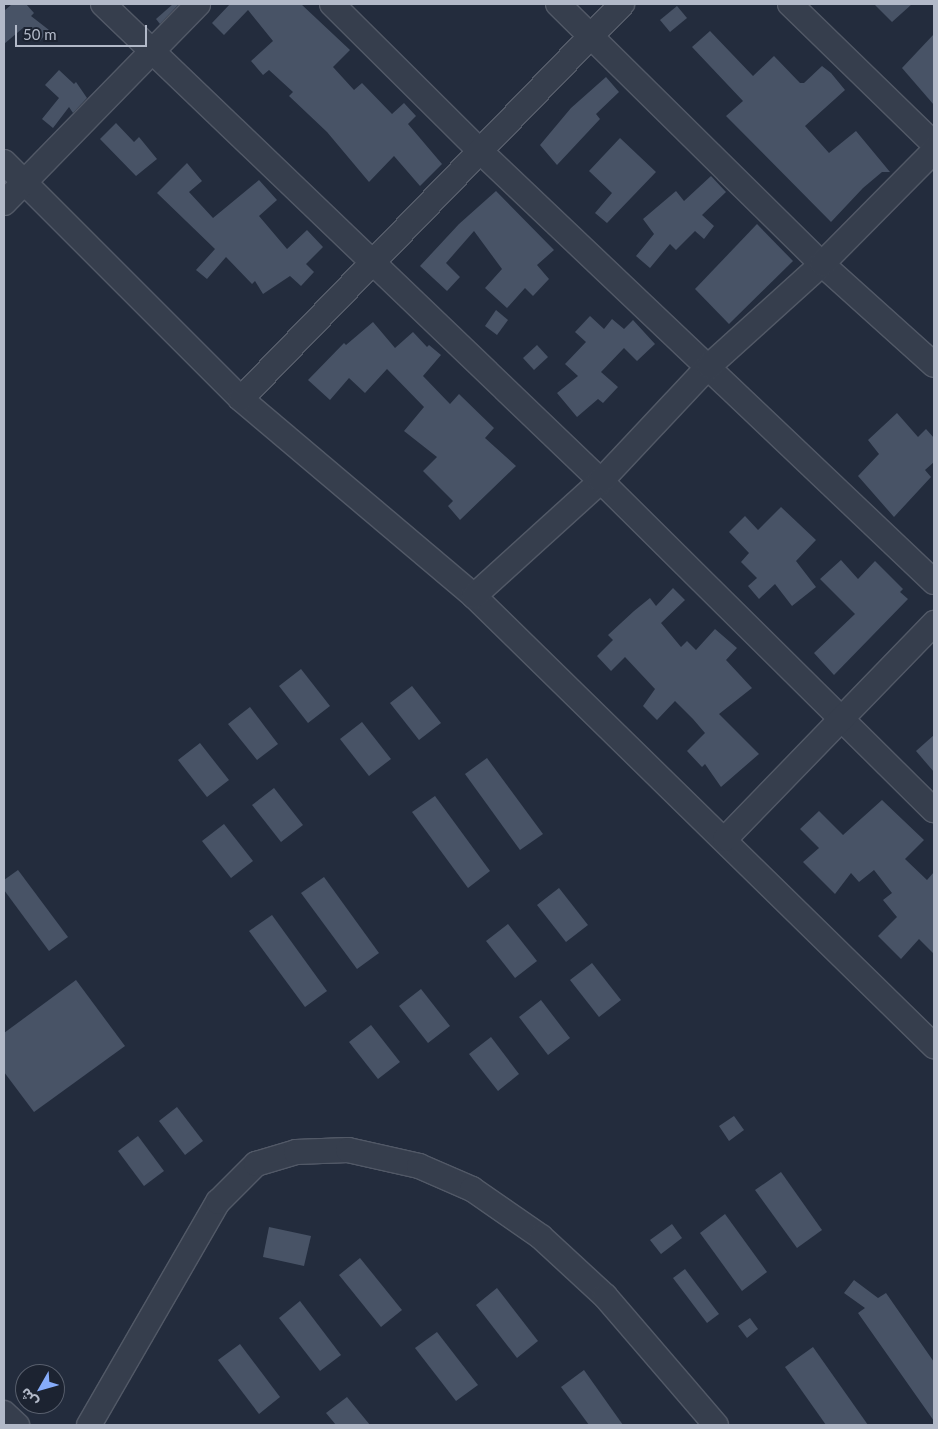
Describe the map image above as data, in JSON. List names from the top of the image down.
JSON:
{
  "scale_bar": "50 m",
  "north": "bottom left"
}
